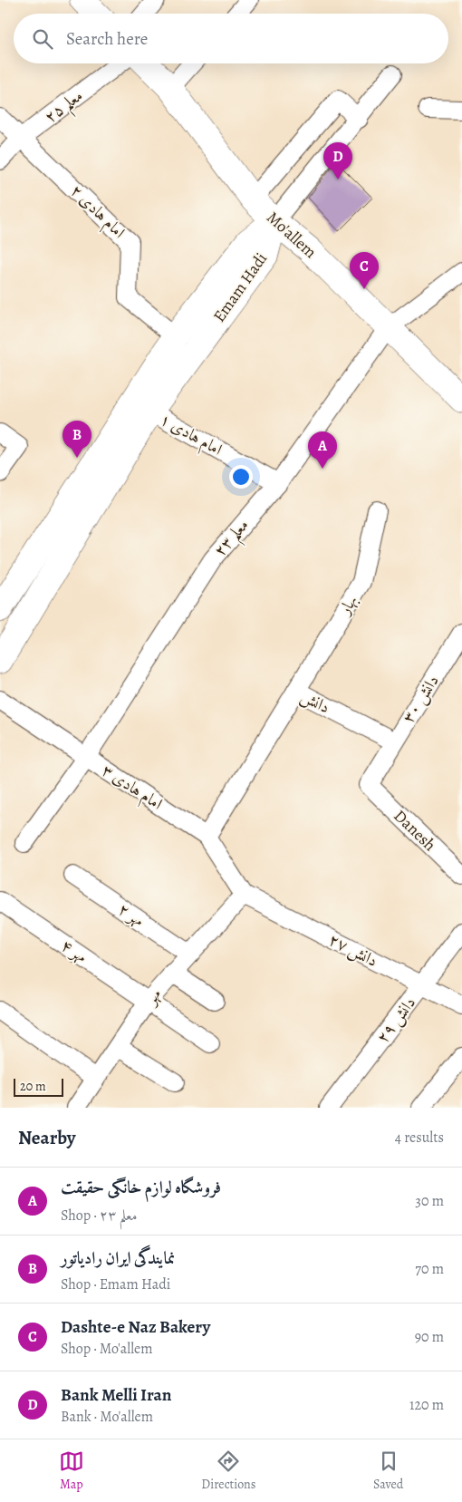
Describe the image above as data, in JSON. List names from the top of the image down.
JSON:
{
  "streets": {
    "main road": ["Mo'allem", "Emam Hadi"],
    "street": [
      "معلم ۲۵",
      "امام هادی ٢",
      "امام هادی ١",
      "معلم ۲۳",
      "بهار",
      "دانش ۳۰",
      "دانش",
      "امام هادی ٣",
      "Danesh",
      "مهر ۲",
      "دانش ۲۷",
      "مهر ۴",
      "مهر",
      "دانش ٢٩"
    ]
  },
  "crossings": [
    ["معلم ۲۵", "امام هادی ٢"],
    ["امام هادی ٢", "Emam Hadi"],
    ["Mo'allem", "Emam Hadi"],
    ["Mo'allem", "معلم ۲۳"],
    ["Emam Hadi", "امام هادی ١"],
    ["امام هادی ١", "معلم ۲۳"],
    ["معلم ۲۳", "امام هادی ٣"],
    ["بهار", "دانش"],
    ["دانش ۳۰", "دانش"],
    ["دانش ۳۰", "Danesh"],
    ["دانش", "امام هادی ٣"],
    ["دانش", "Danesh"],
    ["امام هادی ٣", "دانش ۲۷"],
    ["امام هادی ٣", "مهر"],
    ["مهر ۲", "مهر"],
    ["دانش ۲۷", "مهر"],
    ["دانش ۲۷", "دانش ٢٩"],
    ["مهر ۴", "مهر"]
  ],
  "scale_bar": "20 m",
  "page": {
    "search": "Search here",
    "pins": [
      "D",
      "C",
      "B",
      "A"
    ],
    "scale": "20 m",
    "heading": ["Nearby", "4 results"],
    "list": [
      {
        "mark": "A",
        "name": "فروشگاه لوازم خانگی حقیقت",
        "note": "Shop · معلم ۲۳",
        "value": "30 m"
      },
      {
        "mark": "B",
        "name": "نمایندگی ایران رادیاتور",
        "note": "Shop · Emam Hadi",
        "value": "70 m"
      },
      {
        "mark": "C",
        "name": "Dashte-e Naz Bakery",
        "note": "Shop · Mo'allem",
        "value": "90 m"
      },
      {
        "mark": "D",
        "name": "Bank Melli Iran",
        "note": "Bank · Mo'allem",
        "value": "120 m"
      }
    ],
    "nav": ["Map", "Directions", "Saved"]
  }
}
